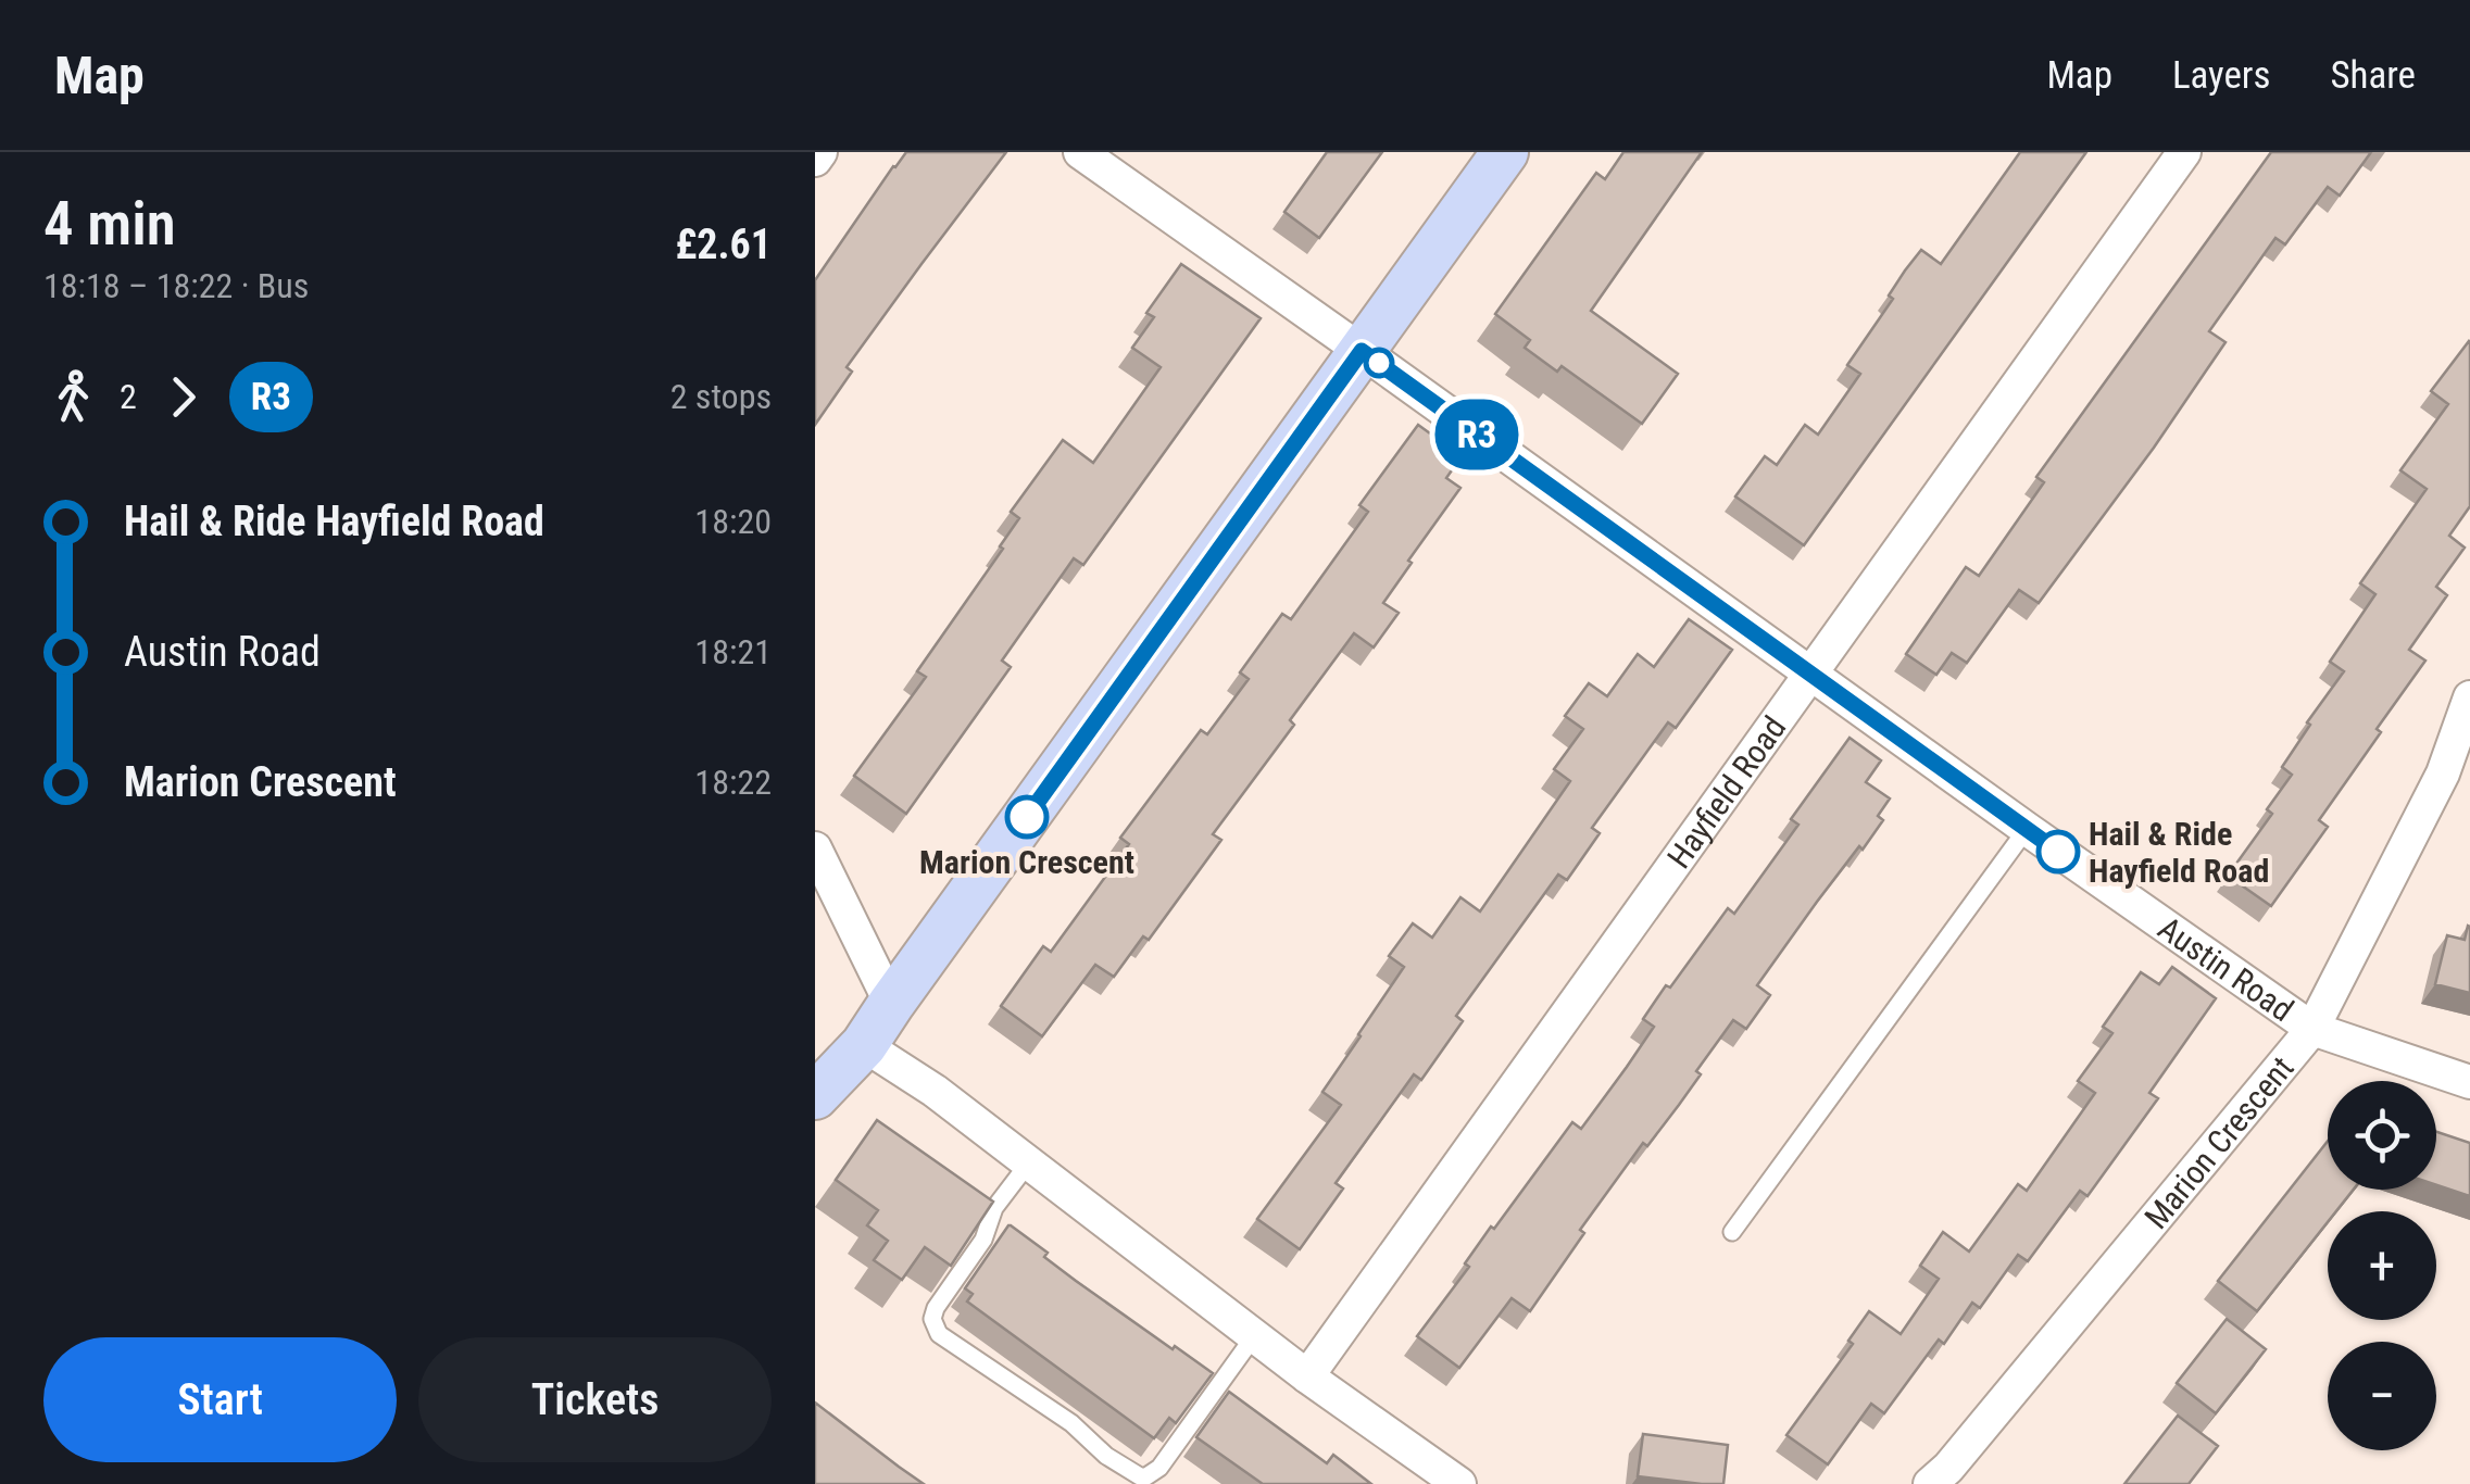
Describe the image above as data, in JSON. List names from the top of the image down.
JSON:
{
  "streets": {
    "street": ["Hayfield Road", "Austin Road", "Marion Crescent"]
  },
  "crossings": [
    ["Hayfield Road", "Austin Road"],
    ["Austin Road", "Marion Crescent"]
  ],
  "places": ["Marion Crescent", "Hail & Ride Hayfield Road"],
  "lines": ["bus line R3"],
  "page": {
    "header": "Map",
    "nav": ["Map", "Layers", "Share"],
    "heading": ["4 min", "18:18 – 18:22 · Bus", "£2.61"],
    "on_map": "R3",
    "legs": ["2", "R3", "2 stops"],
    "list": [
      {
        "name": "Hail & Ride Hayfield Road",
        "value": "18:20"
      },
      {
        "name": "Austin Road",
        "value": "18:21"
      },
      {
        "name": "Marion Crescent",
        "value": "18:22"
      }
    ],
    "map_buttons": ["+", "−"],
    "buttons": ["Start", "Tickets"]
  }
}
